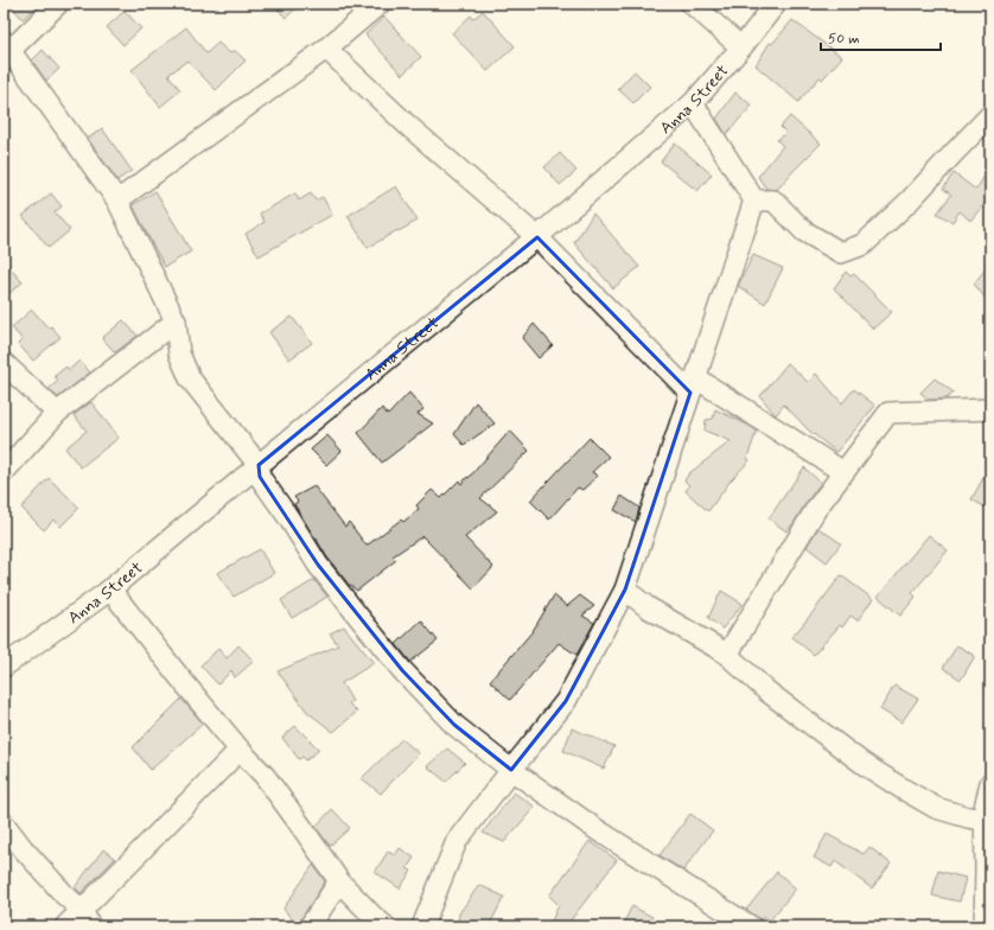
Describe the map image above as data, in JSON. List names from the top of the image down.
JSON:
{
  "streets": {
    "street": ["Anna Street"]
  },
  "scale_bar": "50 m"
}
